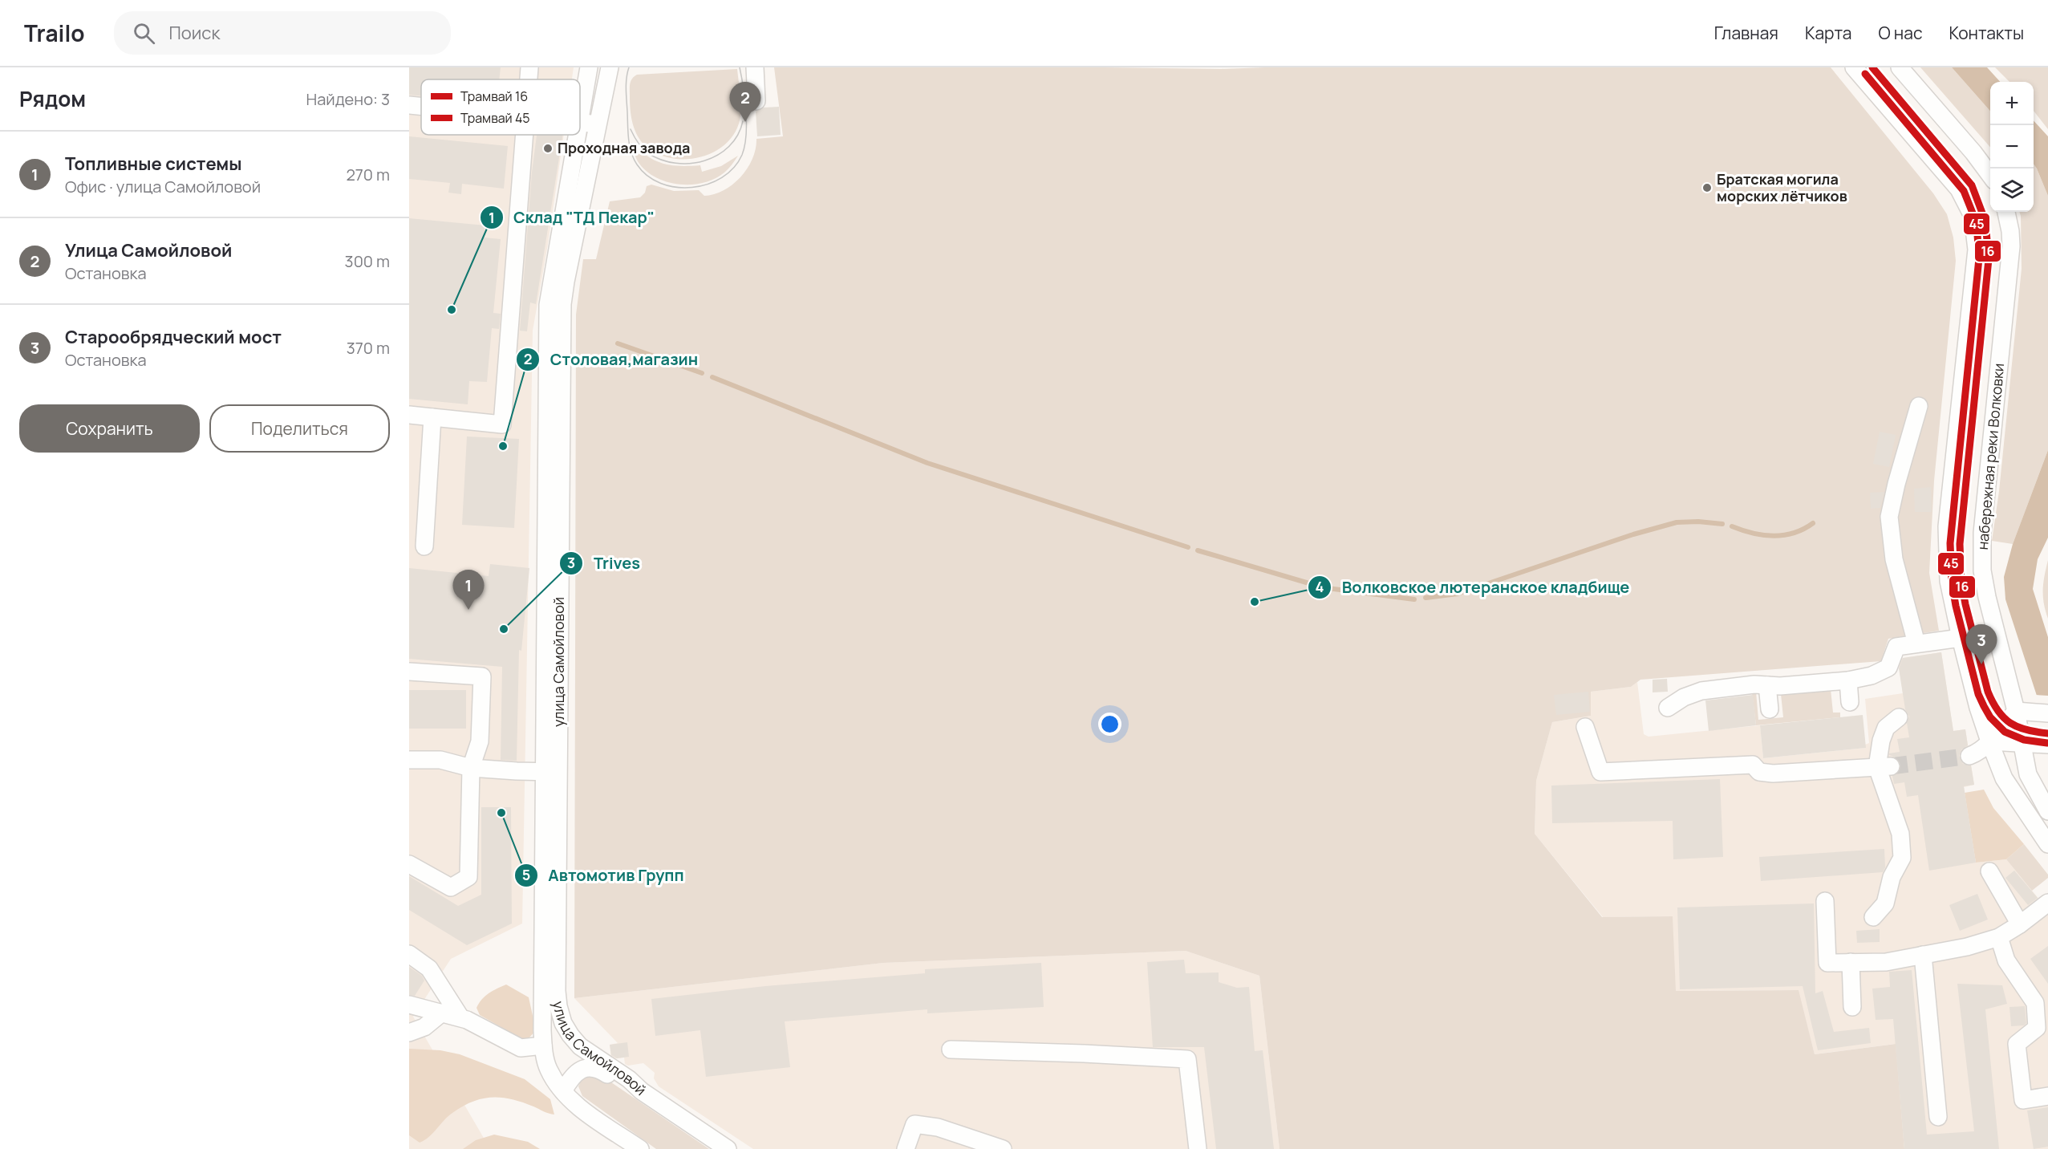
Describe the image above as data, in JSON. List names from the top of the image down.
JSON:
{
  "streets": {
    "street": ["набережная реки Волковки", "улица Самойловой"]
  },
  "places": [
    "Проходная завода",
    "Братская могила морских лётчиков",
    "Склад \"ТД Пекар\"",
    "Столовая,магазин",
    "Волковское лютеранское кладбище",
    "Trives",
    "Автомотив Групп"
  ],
  "lines": ["tram line 16", "tram line 45"],
  "legend": ["Трамвай 16", "Трамвай 45"],
  "page": {
    "header": "Trailo",
    "search": "Поиск",
    "nav": [
      "Главная",
      "Карта",
      "О нас",
      "Контакты"
    ],
    "heading": ["Рядом", "Найдено: 3"],
    "map_buttons": ["+", "−"],
    "pins": ["2", "1", "3"],
    "list": [
      {
        "mark": "1",
        "name": "Топливные системы",
        "note": "Офис · улица Самойловой",
        "value": "270 m"
      },
      {
        "mark": "2",
        "name": "Улица Самойловой",
        "note": "Остановка",
        "value": "300 m"
      },
      {
        "mark": "3",
        "name": "Старообрядческий мост",
        "note": "Остановка",
        "value": "370 m"
      }
    ],
    "buttons": ["Сохранить", "Поделиться"]
  }
}
